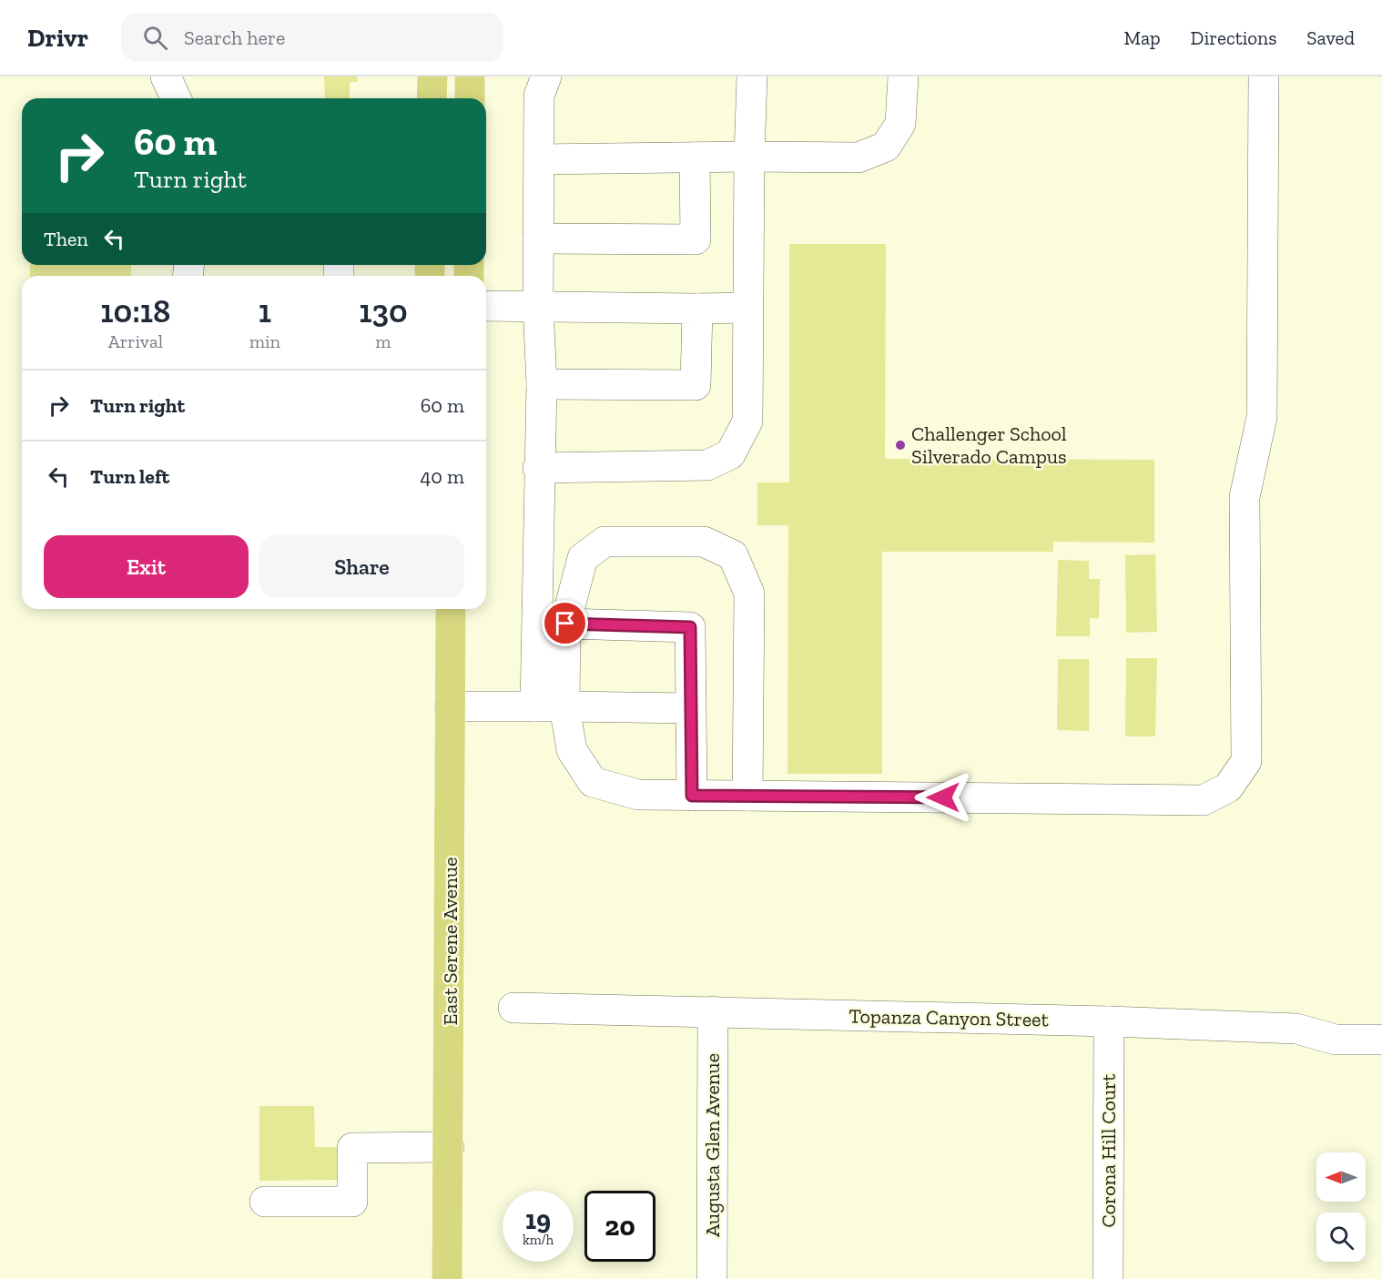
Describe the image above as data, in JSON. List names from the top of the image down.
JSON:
{
  "streets": {
    "main road": ["East Serene Avenue"],
    "street": ["Topanza Canyon Street", "Augusta Glen Avenue", "Corona Hill Court"]
  },
  "crossings": [
    ["Topanza Canyon Street", "Augusta Glen Avenue"],
    ["Topanza Canyon Street", "Corona Hill Court"]
  ],
  "places": ["Challenger School Silverado Campus"],
  "north": "left",
  "page": {
    "header": "Drivr",
    "search": "Search here",
    "nav": ["Map", "Directions", "Saved"],
    "turn": ["60 m", "Turn right"],
    "then": "Then",
    "eta": [
      "10:18",
      "Arrival",
      "1",
      "min",
      "130",
      "m"
    ],
    "list": [
      {
        "name": "Turn right",
        "value": "60 m"
      },
      {
        "name": "Turn left",
        "value": "40 m"
      }
    ],
    "buttons": ["Exit", "Share"],
    "speed": "19 km/h",
    "limit": "20"
  }
}
